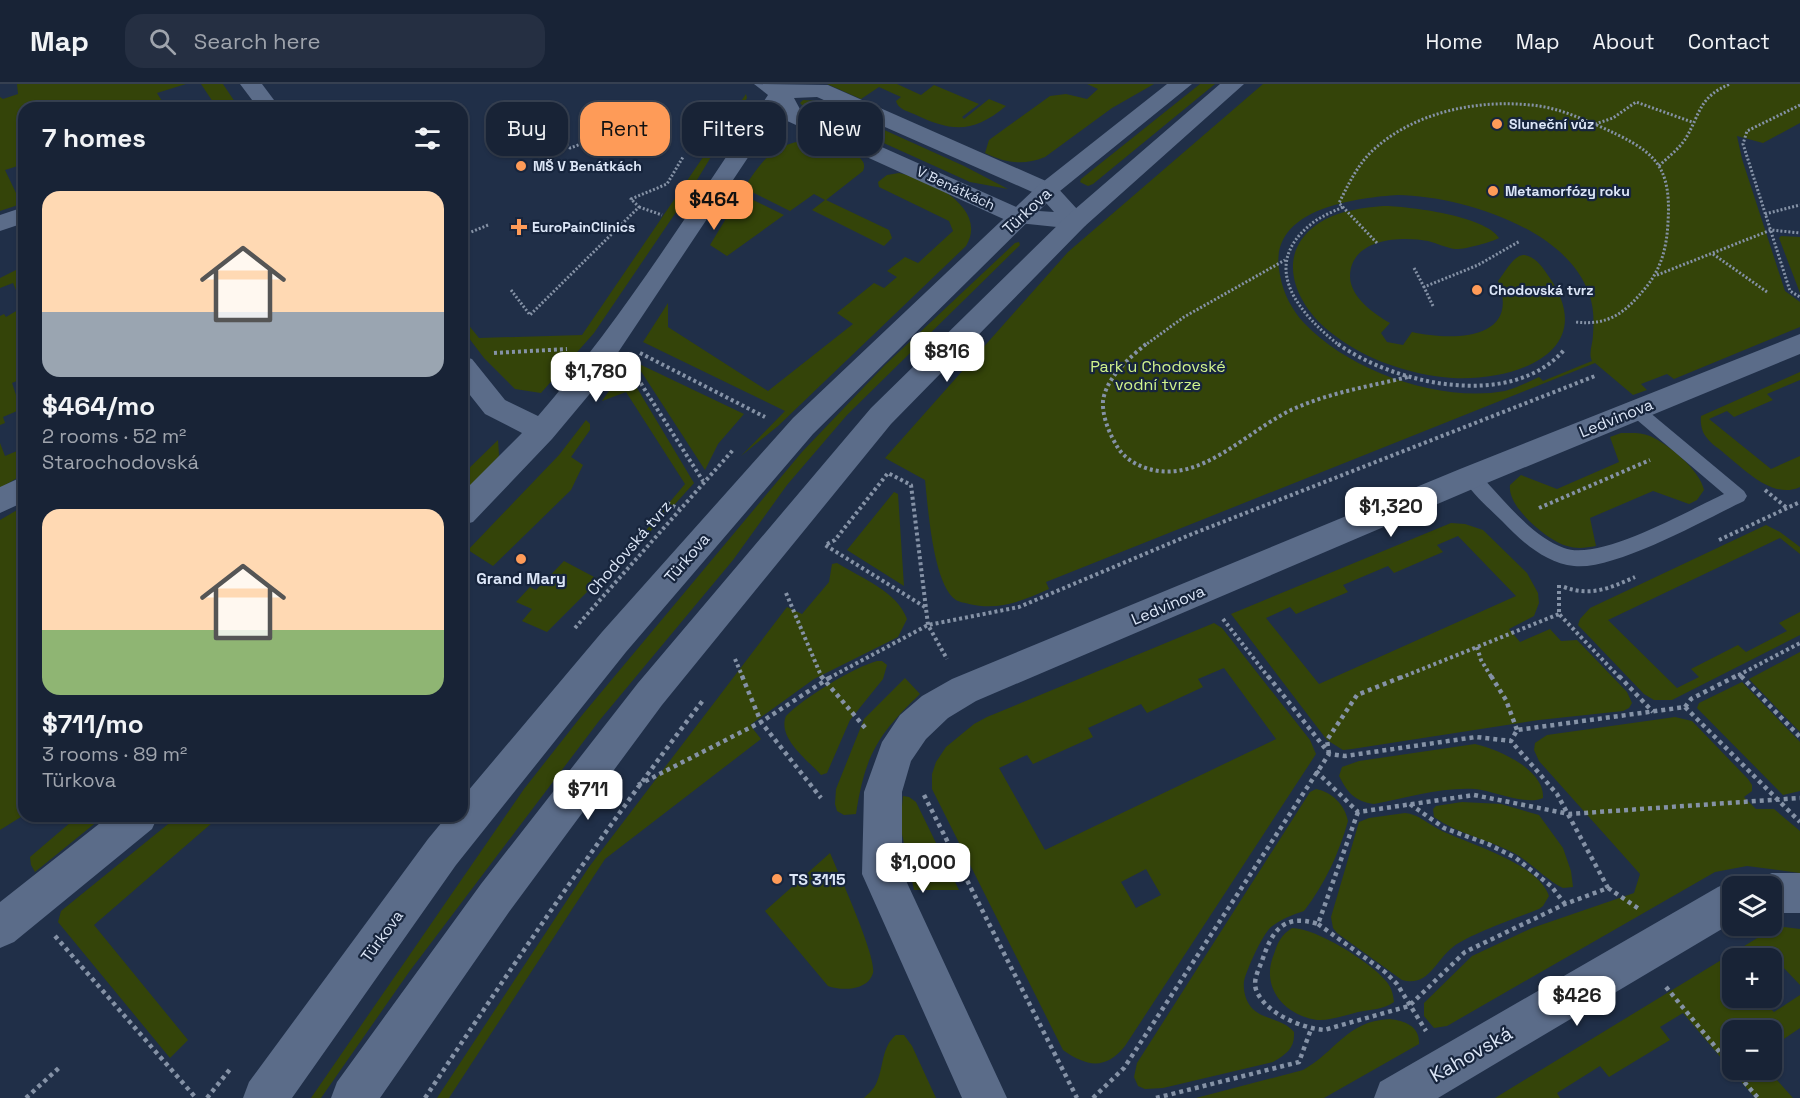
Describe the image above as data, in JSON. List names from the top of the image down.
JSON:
{
  "streets": {
    "street": [
      "V Benátkách",
      "Türkova",
      "Ledvinova",
      "Kahovská"
    ],
    "path": ["Chodovská tvrz"]
  },
  "crossings": [
    ["V Benátkách", "Türkova"]
  ],
  "parks": ["Park u Chodovské vodní tvrze"],
  "places": {
    "other": [
      "Sluneční vůz",
      "MŠ V Benátkách",
      "Metamorfózy roku",
      "Chodovská tvrz",
      "Grand Mary",
      "TS 3115"
    ],
    "health": ["EuroPainClinics"]
  },
  "page": {
    "header": "Map",
    "search": "Search here",
    "nav": [
      "Home",
      "Map",
      "About",
      "Contact"
    ],
    "chip": [
      "Buy",
      "Rent",
      "Filters",
      "New"
    ],
    "heading": "7 homes",
    "list": [
      {
        "name": "$464/mo",
        "note": "2 rooms · 52 m² · Starochodovská"
      },
      {
        "name": "$711/mo",
        "note": "3 rooms · 89 m² · Türkova"
      }
    ],
    "price": [
      "$464",
      "$816",
      "$1,780",
      "$1,320",
      "$711",
      "$1,000",
      "$426"
    ],
    "map_buttons": ["+", "−"]
  }
}
